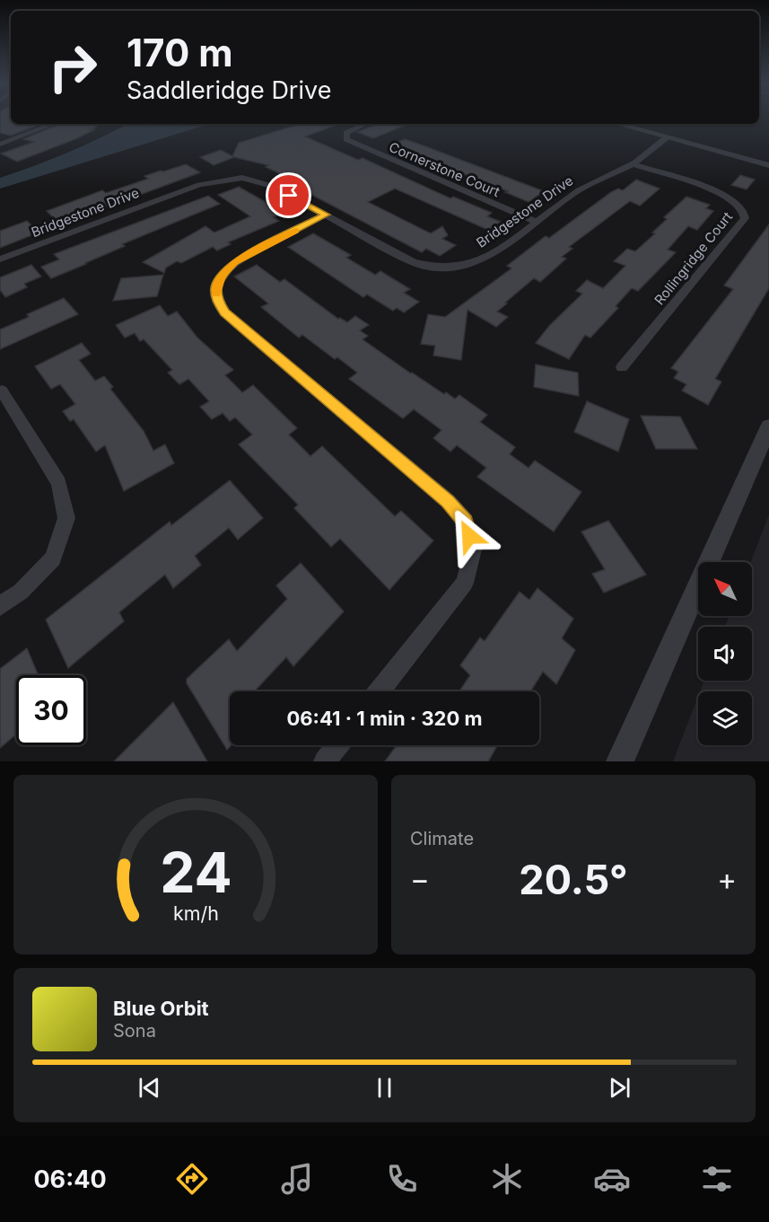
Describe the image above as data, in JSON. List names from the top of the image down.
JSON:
{
  "streets": {
    "street": ["Cornerstone Court", "Bridgestone Drive", "Rollingridge Court"]
  },
  "crossings": [
    ["Cornerstone Court", "Bridgestone Drive"],
    ["Bridgestone Drive", "Rollingridge Court"]
  ],
  "north": "top left",
  "page": {
    "turn": ["170 m", "Saddleridge Drive"],
    "limit": "30",
    "trip": "06:41 · 1 min · 320 m",
    "tile": "Climate",
    "heat": ["−", "20.5°", "+"],
    "song": ["Blue Orbit", "Sona"],
    "tabs": "06:40",
    "gauge": ["24", "km/h"]
  }
}
